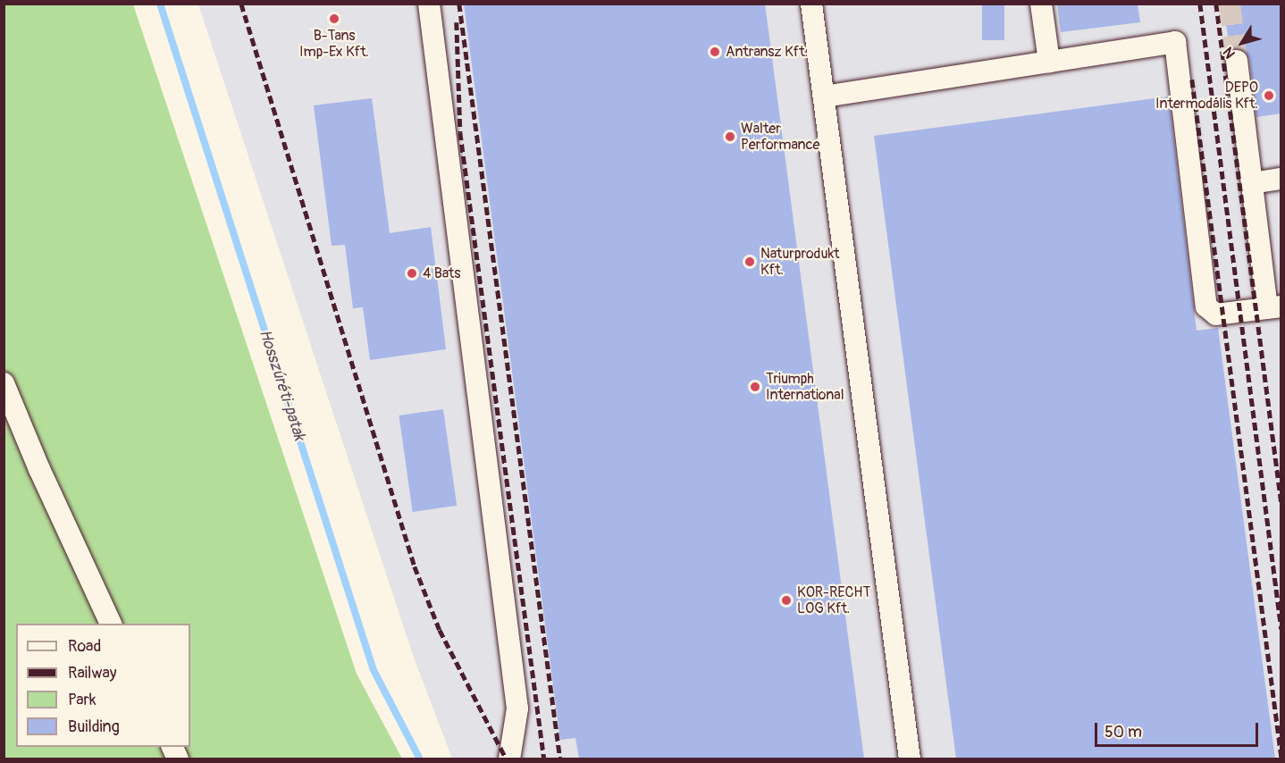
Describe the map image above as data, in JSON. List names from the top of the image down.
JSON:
{
  "water": ["Hosszúréti-patak"],
  "places": [
    "B-Tans Imp-Ex Kft.",
    "Antransz Kft.",
    "DEPO Intermodális Kft.",
    "Walter Performance",
    "Naturprodukt Kft.",
    "4 Bats",
    "Triumph International",
    "KOR-RECHT LOG Kft."
  ],
  "legend": [
    "Road",
    "Railway",
    "Park",
    "Building"
  ],
  "scale_bar": "50 m",
  "north": "bottom left"
}
